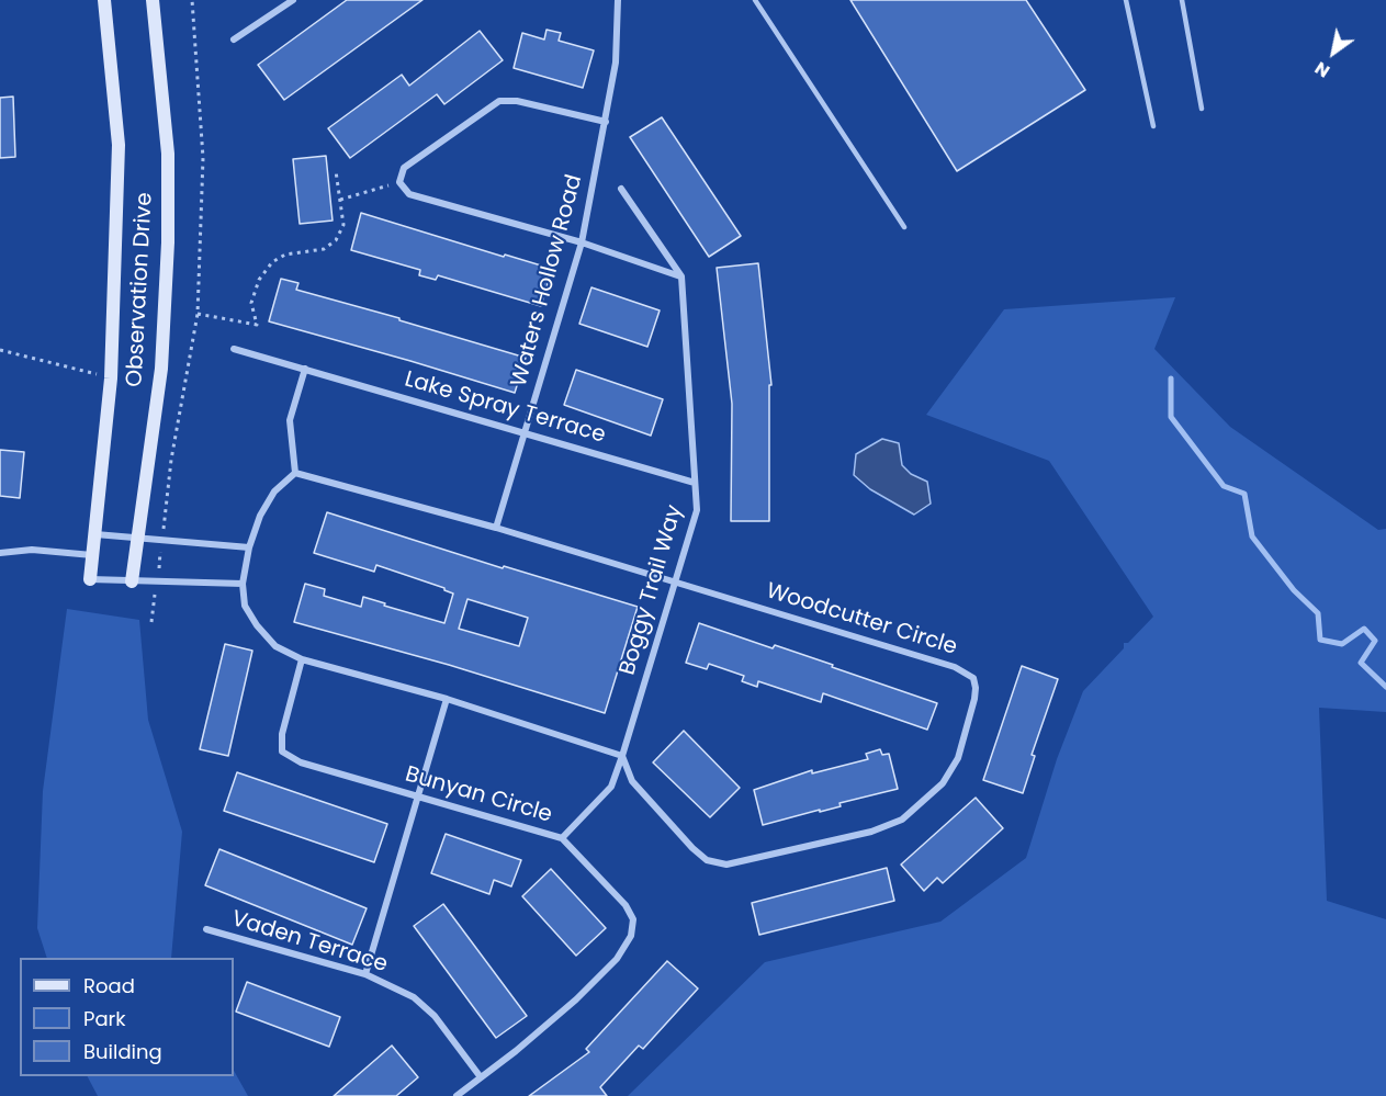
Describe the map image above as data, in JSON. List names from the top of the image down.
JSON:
{
  "streets": {
    "street": [
      "Waters Hollow Road",
      "Observation Drive",
      "Lake Spray Terrace",
      "Boggy Trail Way",
      "Woodcutter Circle",
      "Bunyan Circle",
      "Vaden Terrace"
    ]
  },
  "crossings": [
    ["Waters Hollow Road", "Lake Spray Terrace"],
    ["Waters Hollow Road", "Woodcutter Circle"],
    ["Lake Spray Terrace", "Boggy Trail Way"],
    ["Boggy Trail Way", "Woodcutter Circle"],
    ["Boggy Trail Way", "Bunyan Circle"],
    ["Bunyan Circle", "Vaden Terrace"]
  ],
  "legend": ["Road", "Park", "Building"],
  "north": "bottom left"
}
